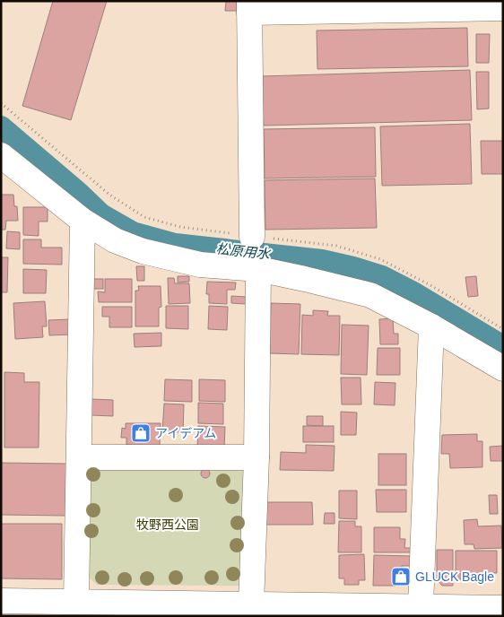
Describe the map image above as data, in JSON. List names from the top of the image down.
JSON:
{
  "water": ["松原用水"],
  "parks": ["牧野西公園"],
  "places": {
    "shop": ["アイデアム", "GLUCK Bagle"]
  }
}
